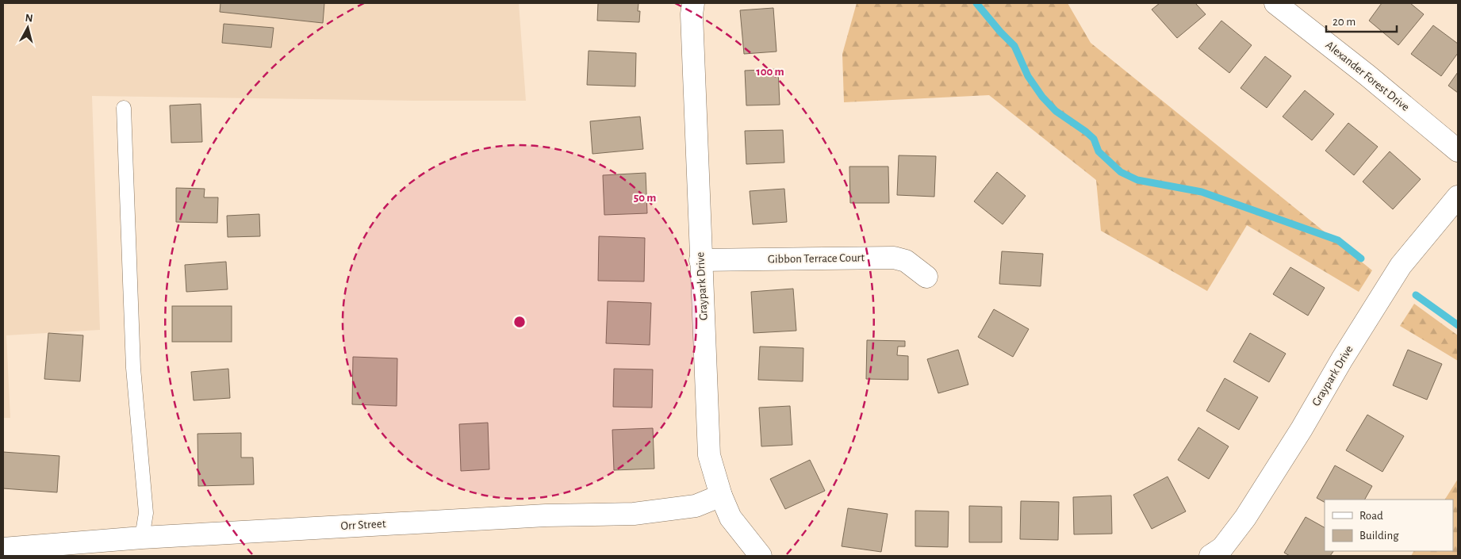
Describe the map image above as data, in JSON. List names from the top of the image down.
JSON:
{
  "streets": {
    "street": [
      "Alexander Forest Drive",
      "Gibbon Terrace Court",
      "Graypark Drive",
      "Orr Street"
    ]
  },
  "crossings": [
    ["Gibbon Terrace Court", "Graypark Drive"],
    ["Graypark Drive", "Orr Street"]
  ],
  "legend": ["Road", "Building"],
  "scale_bar": "20 m",
  "north": "top",
  "rings": ["100 m", "50 m"]
}
